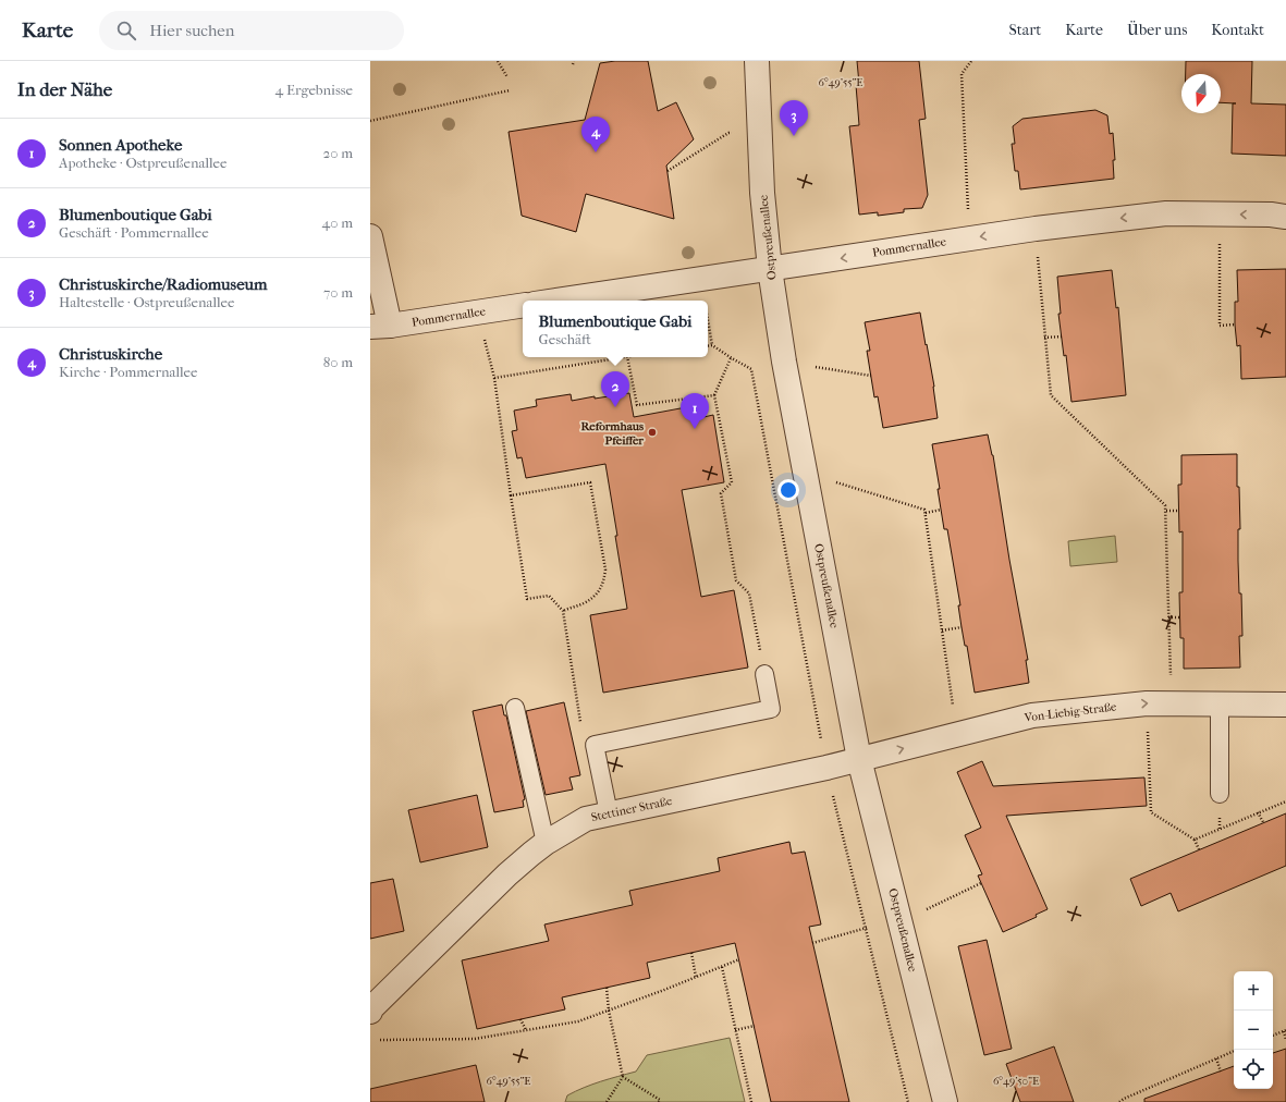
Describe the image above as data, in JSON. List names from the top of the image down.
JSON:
{
  "streets": {
    "street": [
      "Ostpreußenallee",
      "Pommernallee",
      "Von-Liebig-Straße",
      "Stettiner Straße"
    ]
  },
  "crossings": [
    ["Ostpreußenallee", "Pommernallee"],
    ["Ostpreußenallee", "Von-Liebig-Straße"],
    ["Ostpreußenallee", "Stettiner Straße"],
    ["Von-Liebig-Straße", "Stettiner Straße"]
  ],
  "one_way": ["Pommernallee", "Von-Liebig-Straße"],
  "places": ["Reformhaus Pfeiffer"],
  "north": "bottom",
  "page": {
    "header": "Karte",
    "search": "Hier suchen",
    "nav": [
      "Start",
      "Karte",
      "Über uns",
      "Kontakt"
    ],
    "heading": ["In der Nähe", "4 Ergebnisse"],
    "pins": [
      "3",
      "4",
      "2",
      "1"
    ],
    "list": [
      {
        "mark": "1",
        "name": "Sonnen Apotheke",
        "note": "Apotheke · Ostpreußenallee",
        "value": "20 m"
      },
      {
        "mark": "2",
        "name": "Blumenboutique Gabi",
        "note": "Geschäft · Pommernallee",
        "value": "40 m"
      },
      {
        "mark": "3",
        "name": "Christuskirche/Radiomuseum",
        "note": "Haltestelle · Ostpreußenallee",
        "value": "70 m"
      },
      {
        "mark": "4",
        "name": "Christuskirche",
        "note": "Kirche · Pommernallee",
        "value": "80 m"
      }
    ],
    "popup": ["Blumenboutique Gabi", "Geschäft"],
    "map_buttons": ["+", "−"]
  },
  "coordinates": ["6°49'55\"E", "6°49'50\"E"]
}
